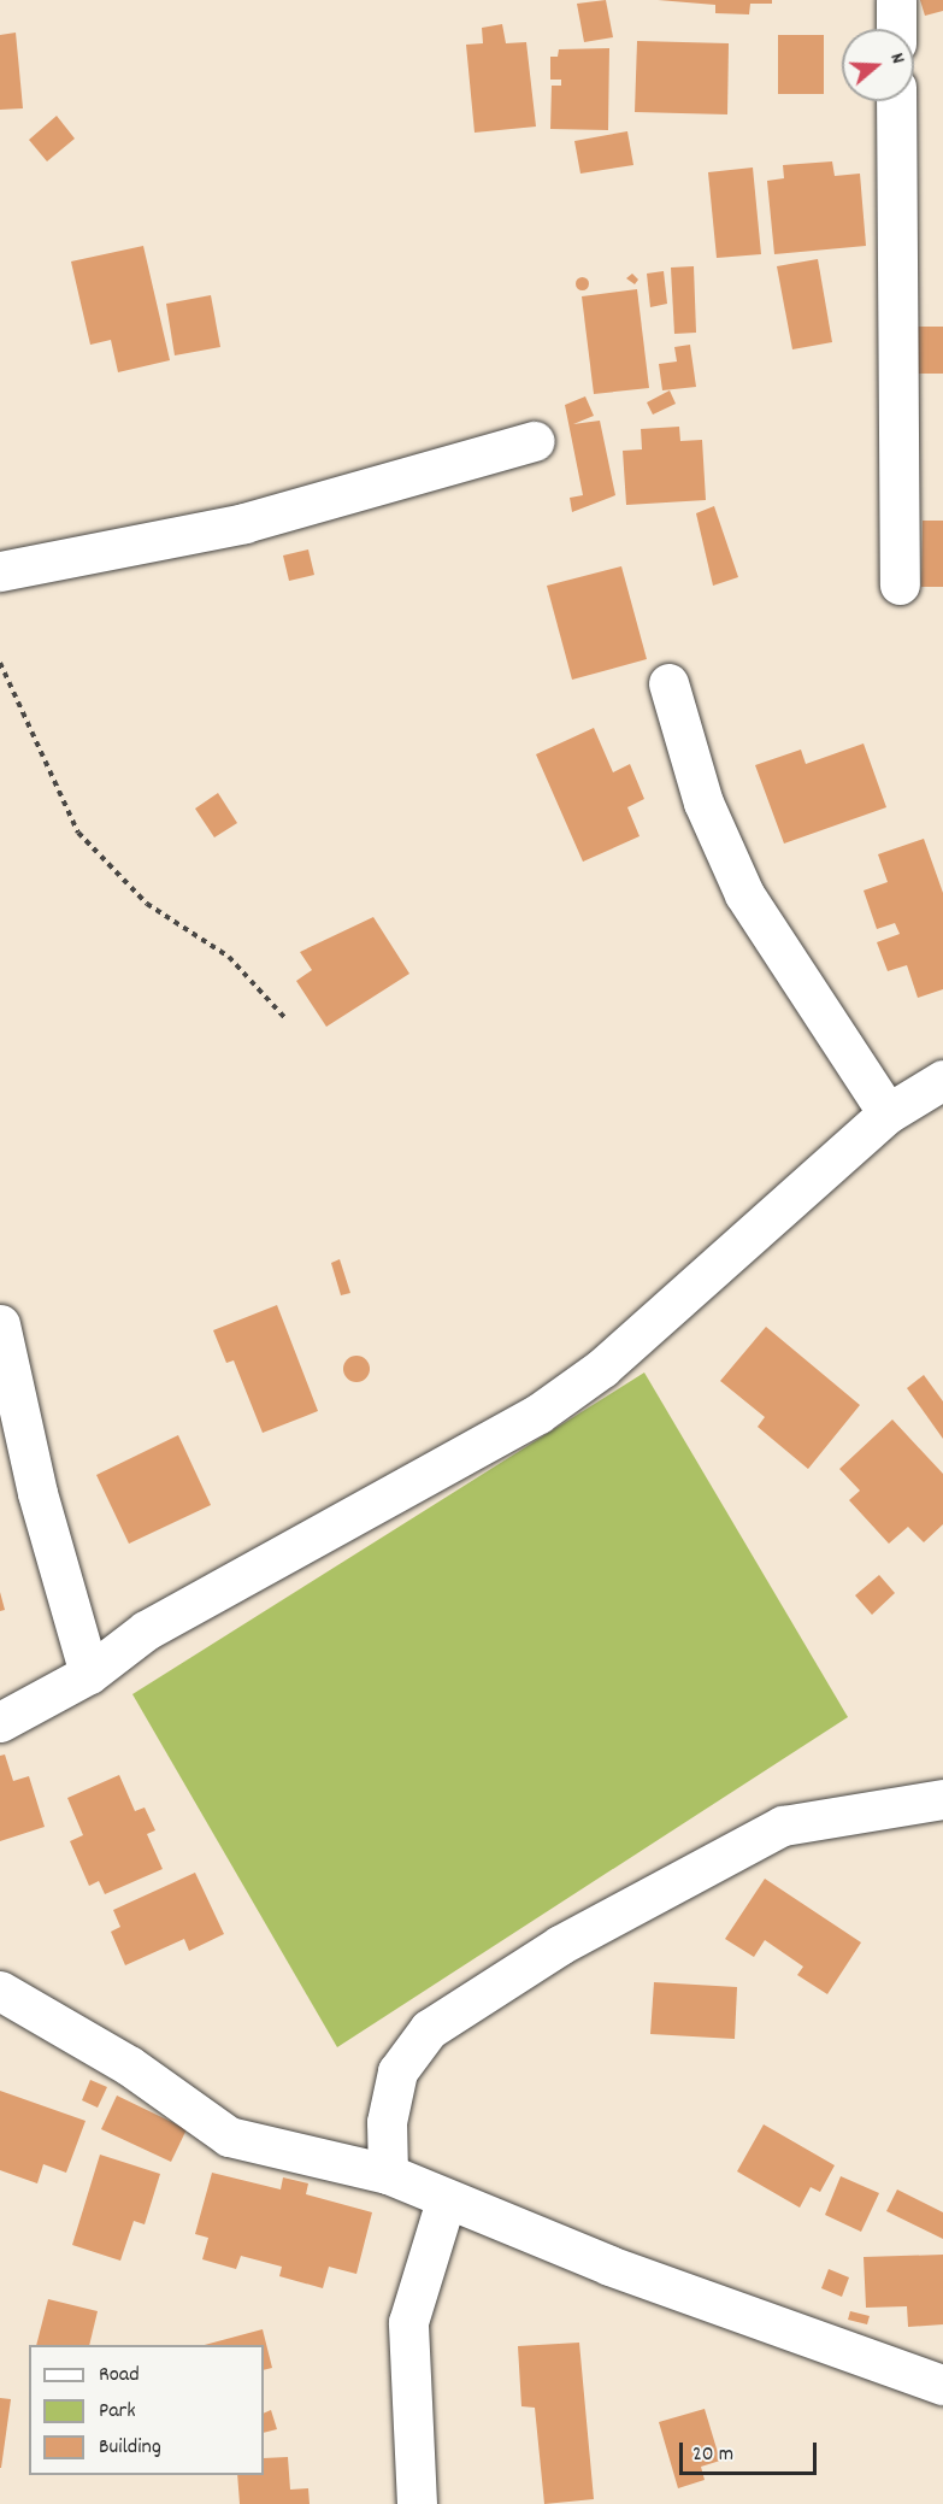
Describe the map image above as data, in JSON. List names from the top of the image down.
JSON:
{
  "legend": ["Road", "Park", "Building"],
  "scale_bar": "20 m",
  "north": "right"
}
